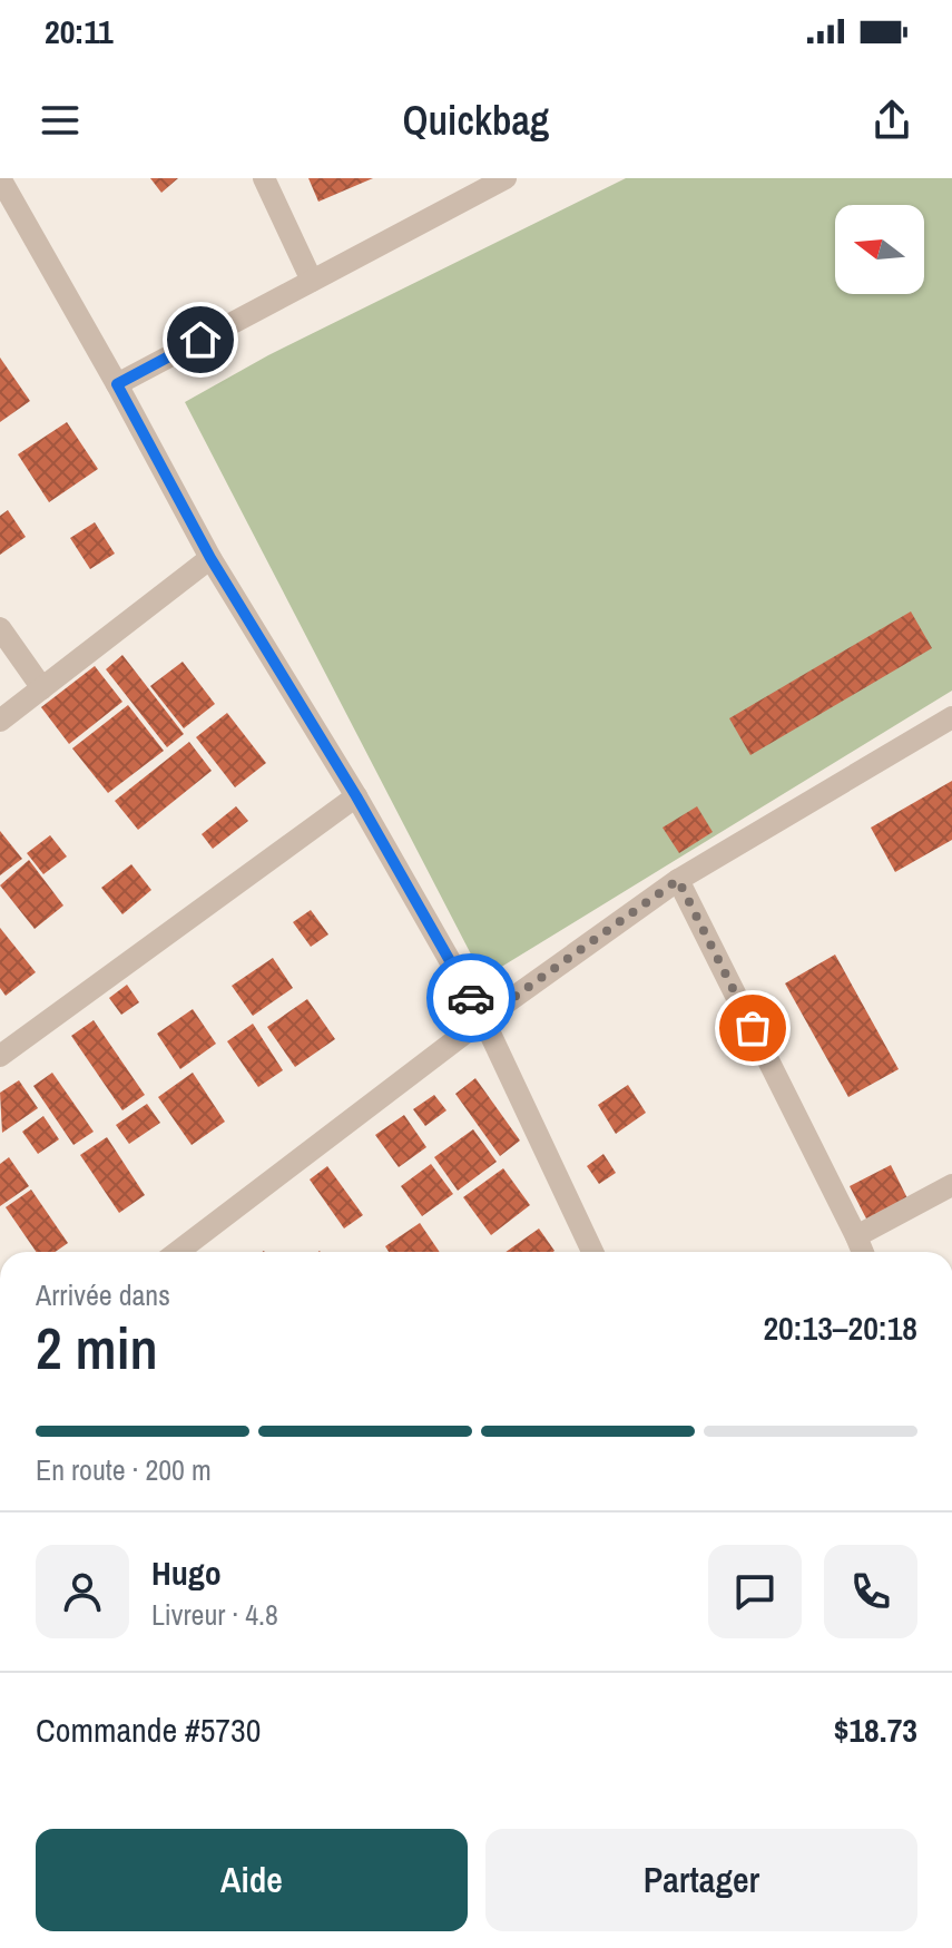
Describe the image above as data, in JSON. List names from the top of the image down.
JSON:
{
  "north": "left",
  "page": {
    "status": "20:11",
    "header": "Quickbag",
    "heading": ["2 min", "Arrivée dans", "20:13–20:18"],
    "panel": [
      "Hugo",
      "Livreur · 4.8",
      "Commande #5730",
      "$18.73"
    ],
    "bar": "En route · 200 m",
    "buttons": ["Aide", "Partager"]
  }
}
